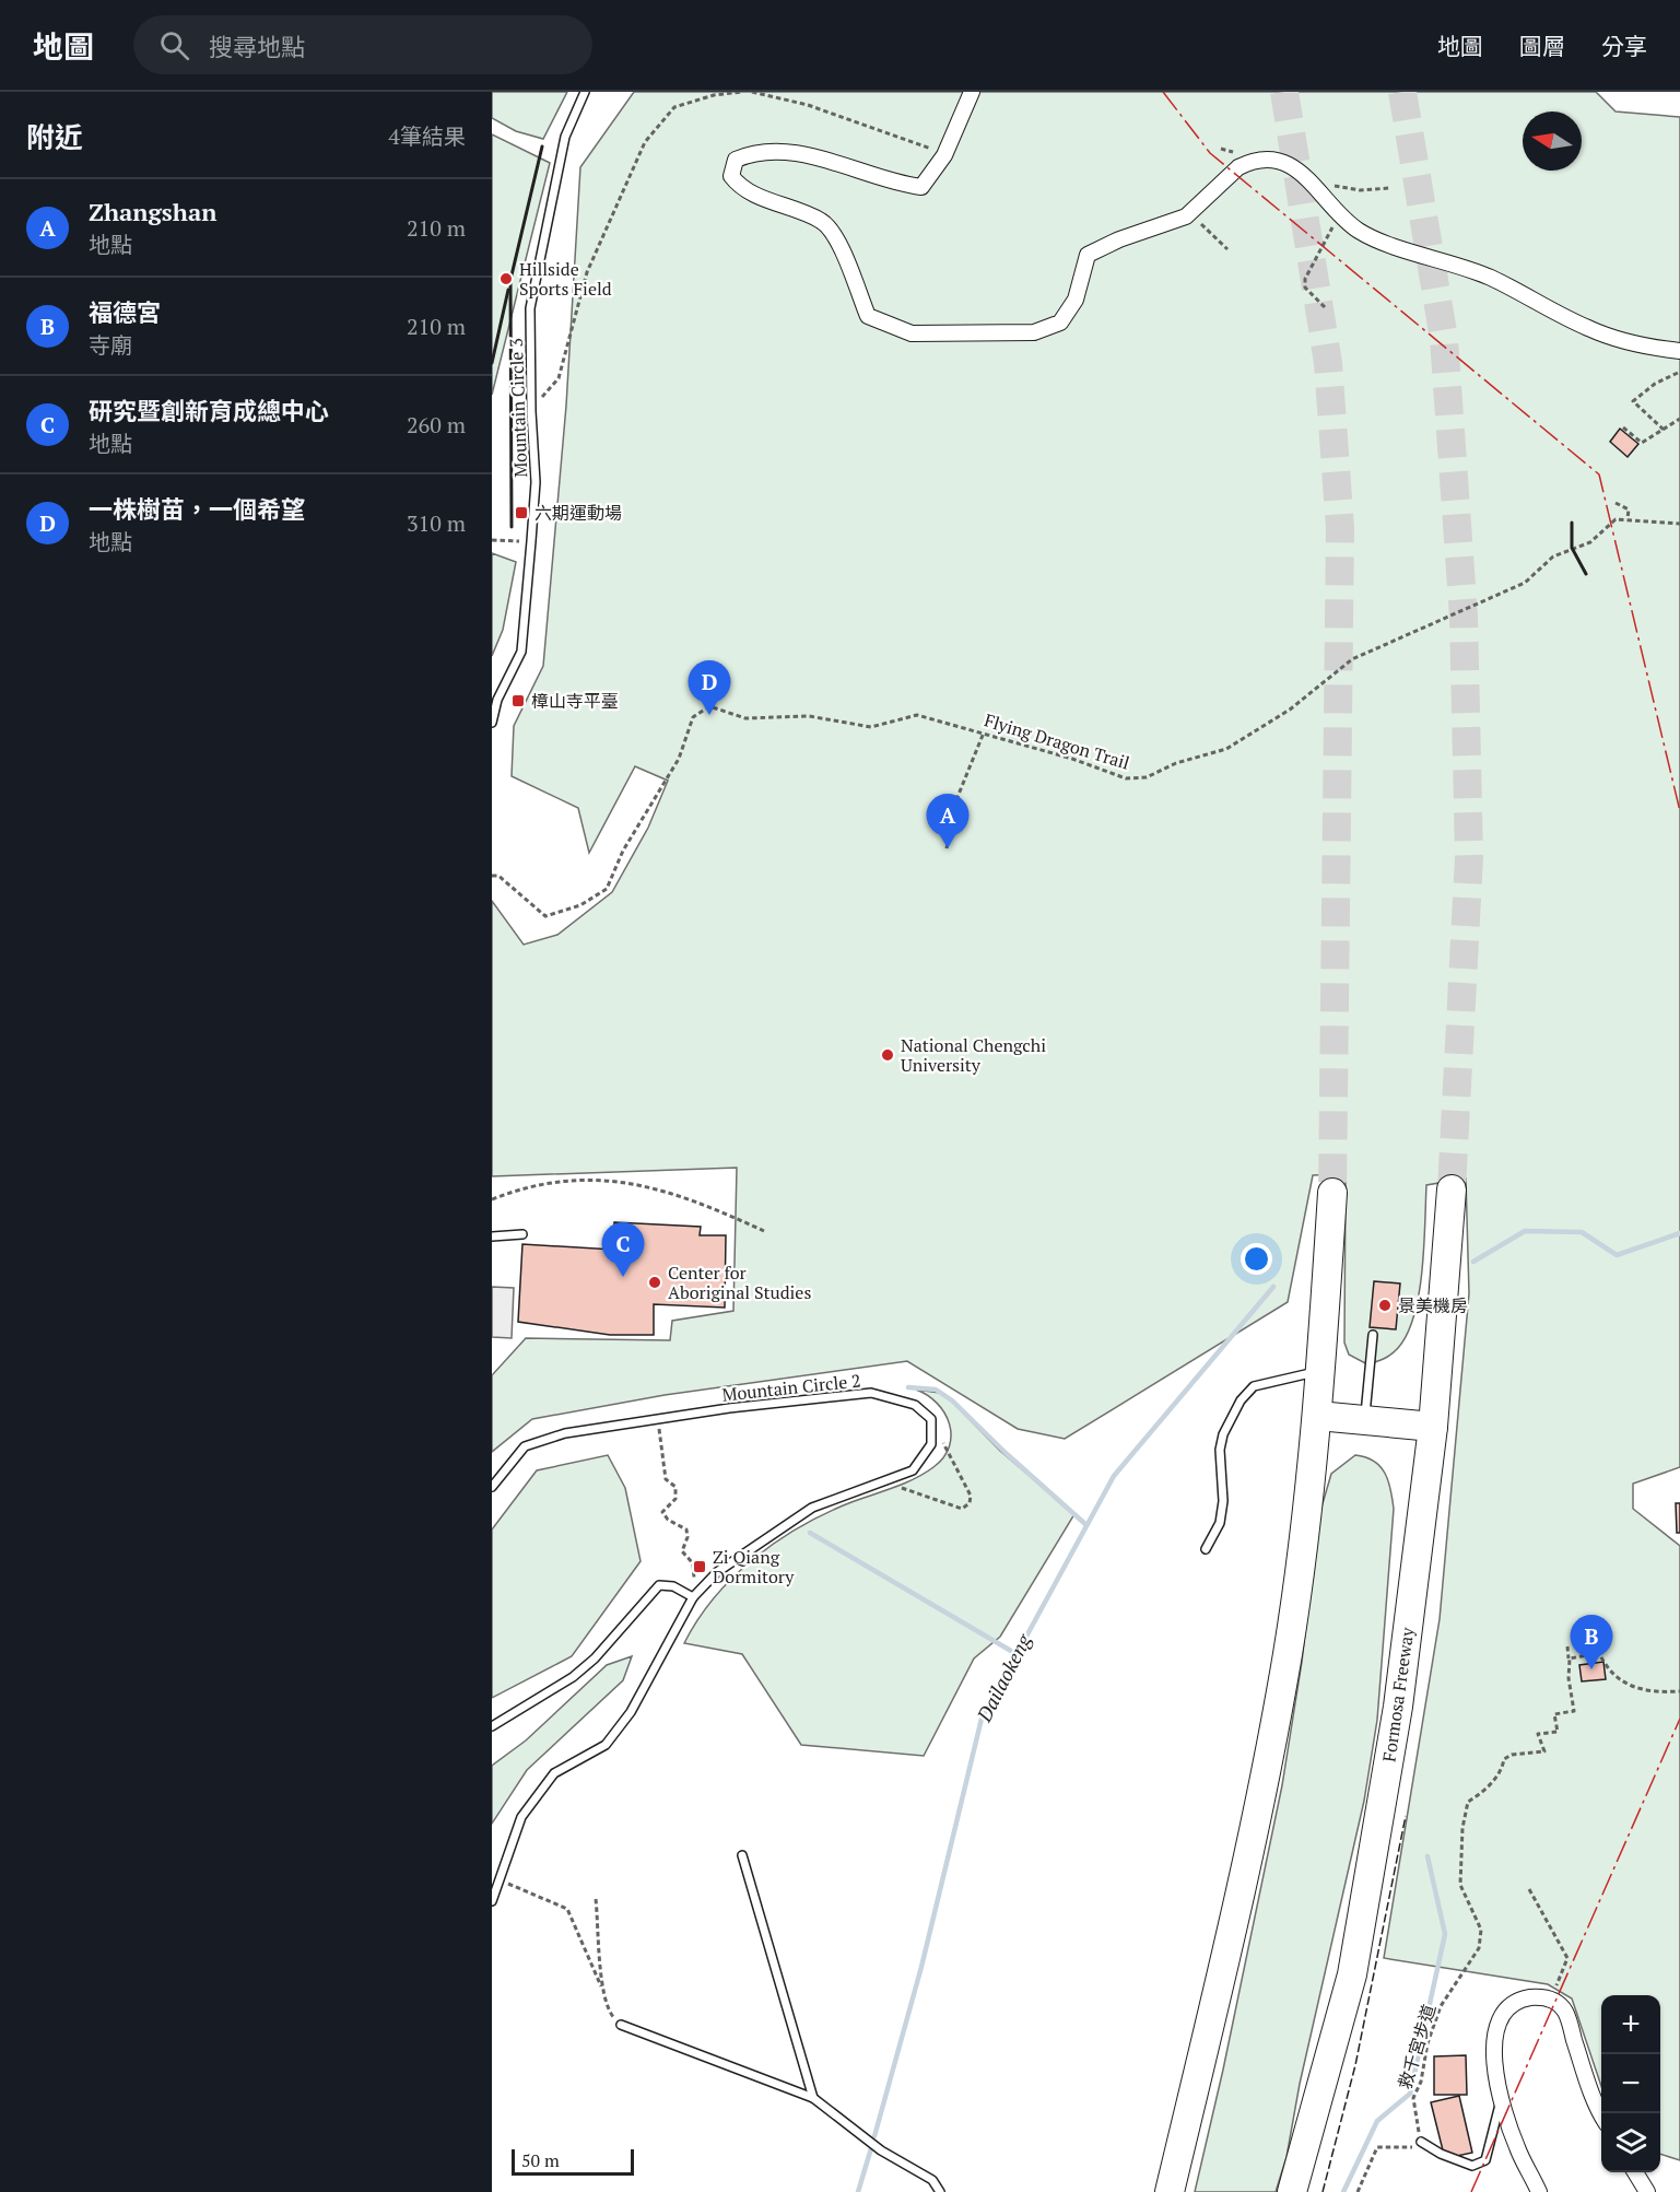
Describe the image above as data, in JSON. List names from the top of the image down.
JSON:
{
  "streets": {
    "highway": ["Formosa Freeway"],
    "lane": ["Mountain Circle 3", "Mountain Circle 2"],
    "path": ["Flying Dragon Trail", "救千宮步道"]
  },
  "water": ["Dailaokeng"],
  "places": {
    "other": [
      "Hillside Sports Field",
      "National Chengchi University",
      "Center for Aboriginal Studies",
      "景美機房"
    ],
    "transit": ["六期運動場", "樟山寺平臺", "Zi Qiang Dormitory"]
  },
  "scale_bar": "50 m",
  "north": "left",
  "page": {
    "header": "地圖",
    "search": "搜尋地點",
    "nav": ["地圖", "圖層", "分享"],
    "heading": ["附近", "4筆結果"],
    "list": [
      {
        "mark": "A",
        "name": "Zhangshan",
        "note": "地點",
        "value": "210 m"
      },
      {
        "mark": "B",
        "name": "福德宮",
        "note": "寺廟",
        "value": "210 m"
      },
      {
        "mark": "C",
        "name": "研究暨創新育成總中心",
        "note": "地點",
        "value": "260 m"
      },
      {
        "mark": "D",
        "name": "一株樹苗，一個希望",
        "note": "地點",
        "value": "310 m"
      }
    ],
    "pins": [
      "D",
      "A",
      "C",
      "B"
    ],
    "map_buttons": ["+", "−"],
    "scale": "50 m"
  }
}
